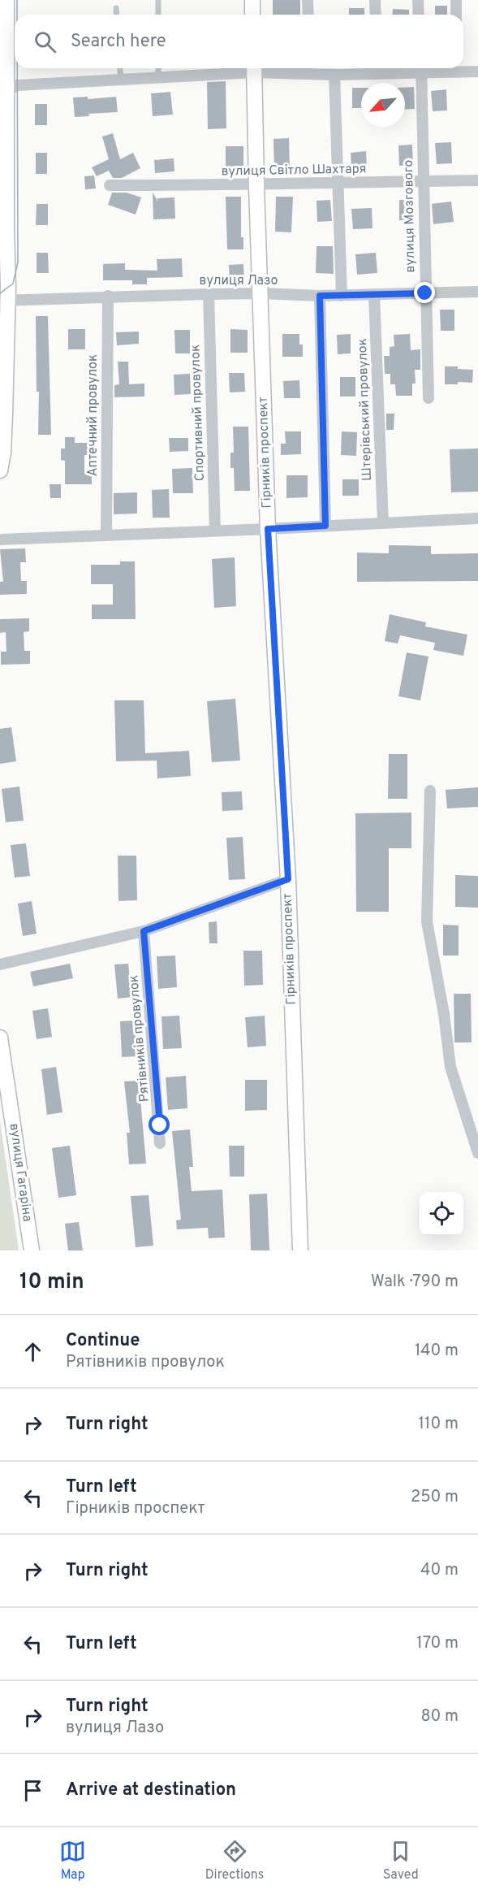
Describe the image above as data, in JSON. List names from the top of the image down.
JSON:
{
  "streets": {
    "main road": ["Гірників проспект", "вулиця Гагаріна"],
    "street": [
      "вулиця Світло Шахтаря",
      "вулиця Мозгового",
      "вулиця Лазо",
      "Штерівський провулок",
      "Спортивний провулок",
      "Аптечний провулок",
      "Рятівників провулок"
    ]
  },
  "crossings": [
    ["вулиця Світло Шахтаря", "вулиця Мозгового"],
    ["вулиця Світло Шахтаря", "Гірників проспект"],
    ["вулиця Мозгового", "вулиця Лазо"],
    ["вулиця Лазо", "Штерівський провулок"],
    ["вулиця Лазо", "Спортивний провулок"],
    ["вулиця Лазо", "Аптечний провулок"],
    ["вулиця Лазо", "Гірників проспект"]
  ],
  "north": "bottom left",
  "page": {
    "search": "Search here",
    "heading": ["10 min", "Walk · 790 m"],
    "list": [
      ["Continue", "Рятівників провулок", "140 m"],
      ["Turn right", "110 m"],
      ["Turn left", "Гірників проспект", "250 m"],
      ["Turn right", "40 m"],
      ["Turn left", "170 m"],
      ["Turn right", "вулиця Лазо", "80 m"],
      "Arrive at destination"
    ],
    "nav": ["Map", "Directions", "Saved"]
  }
}
